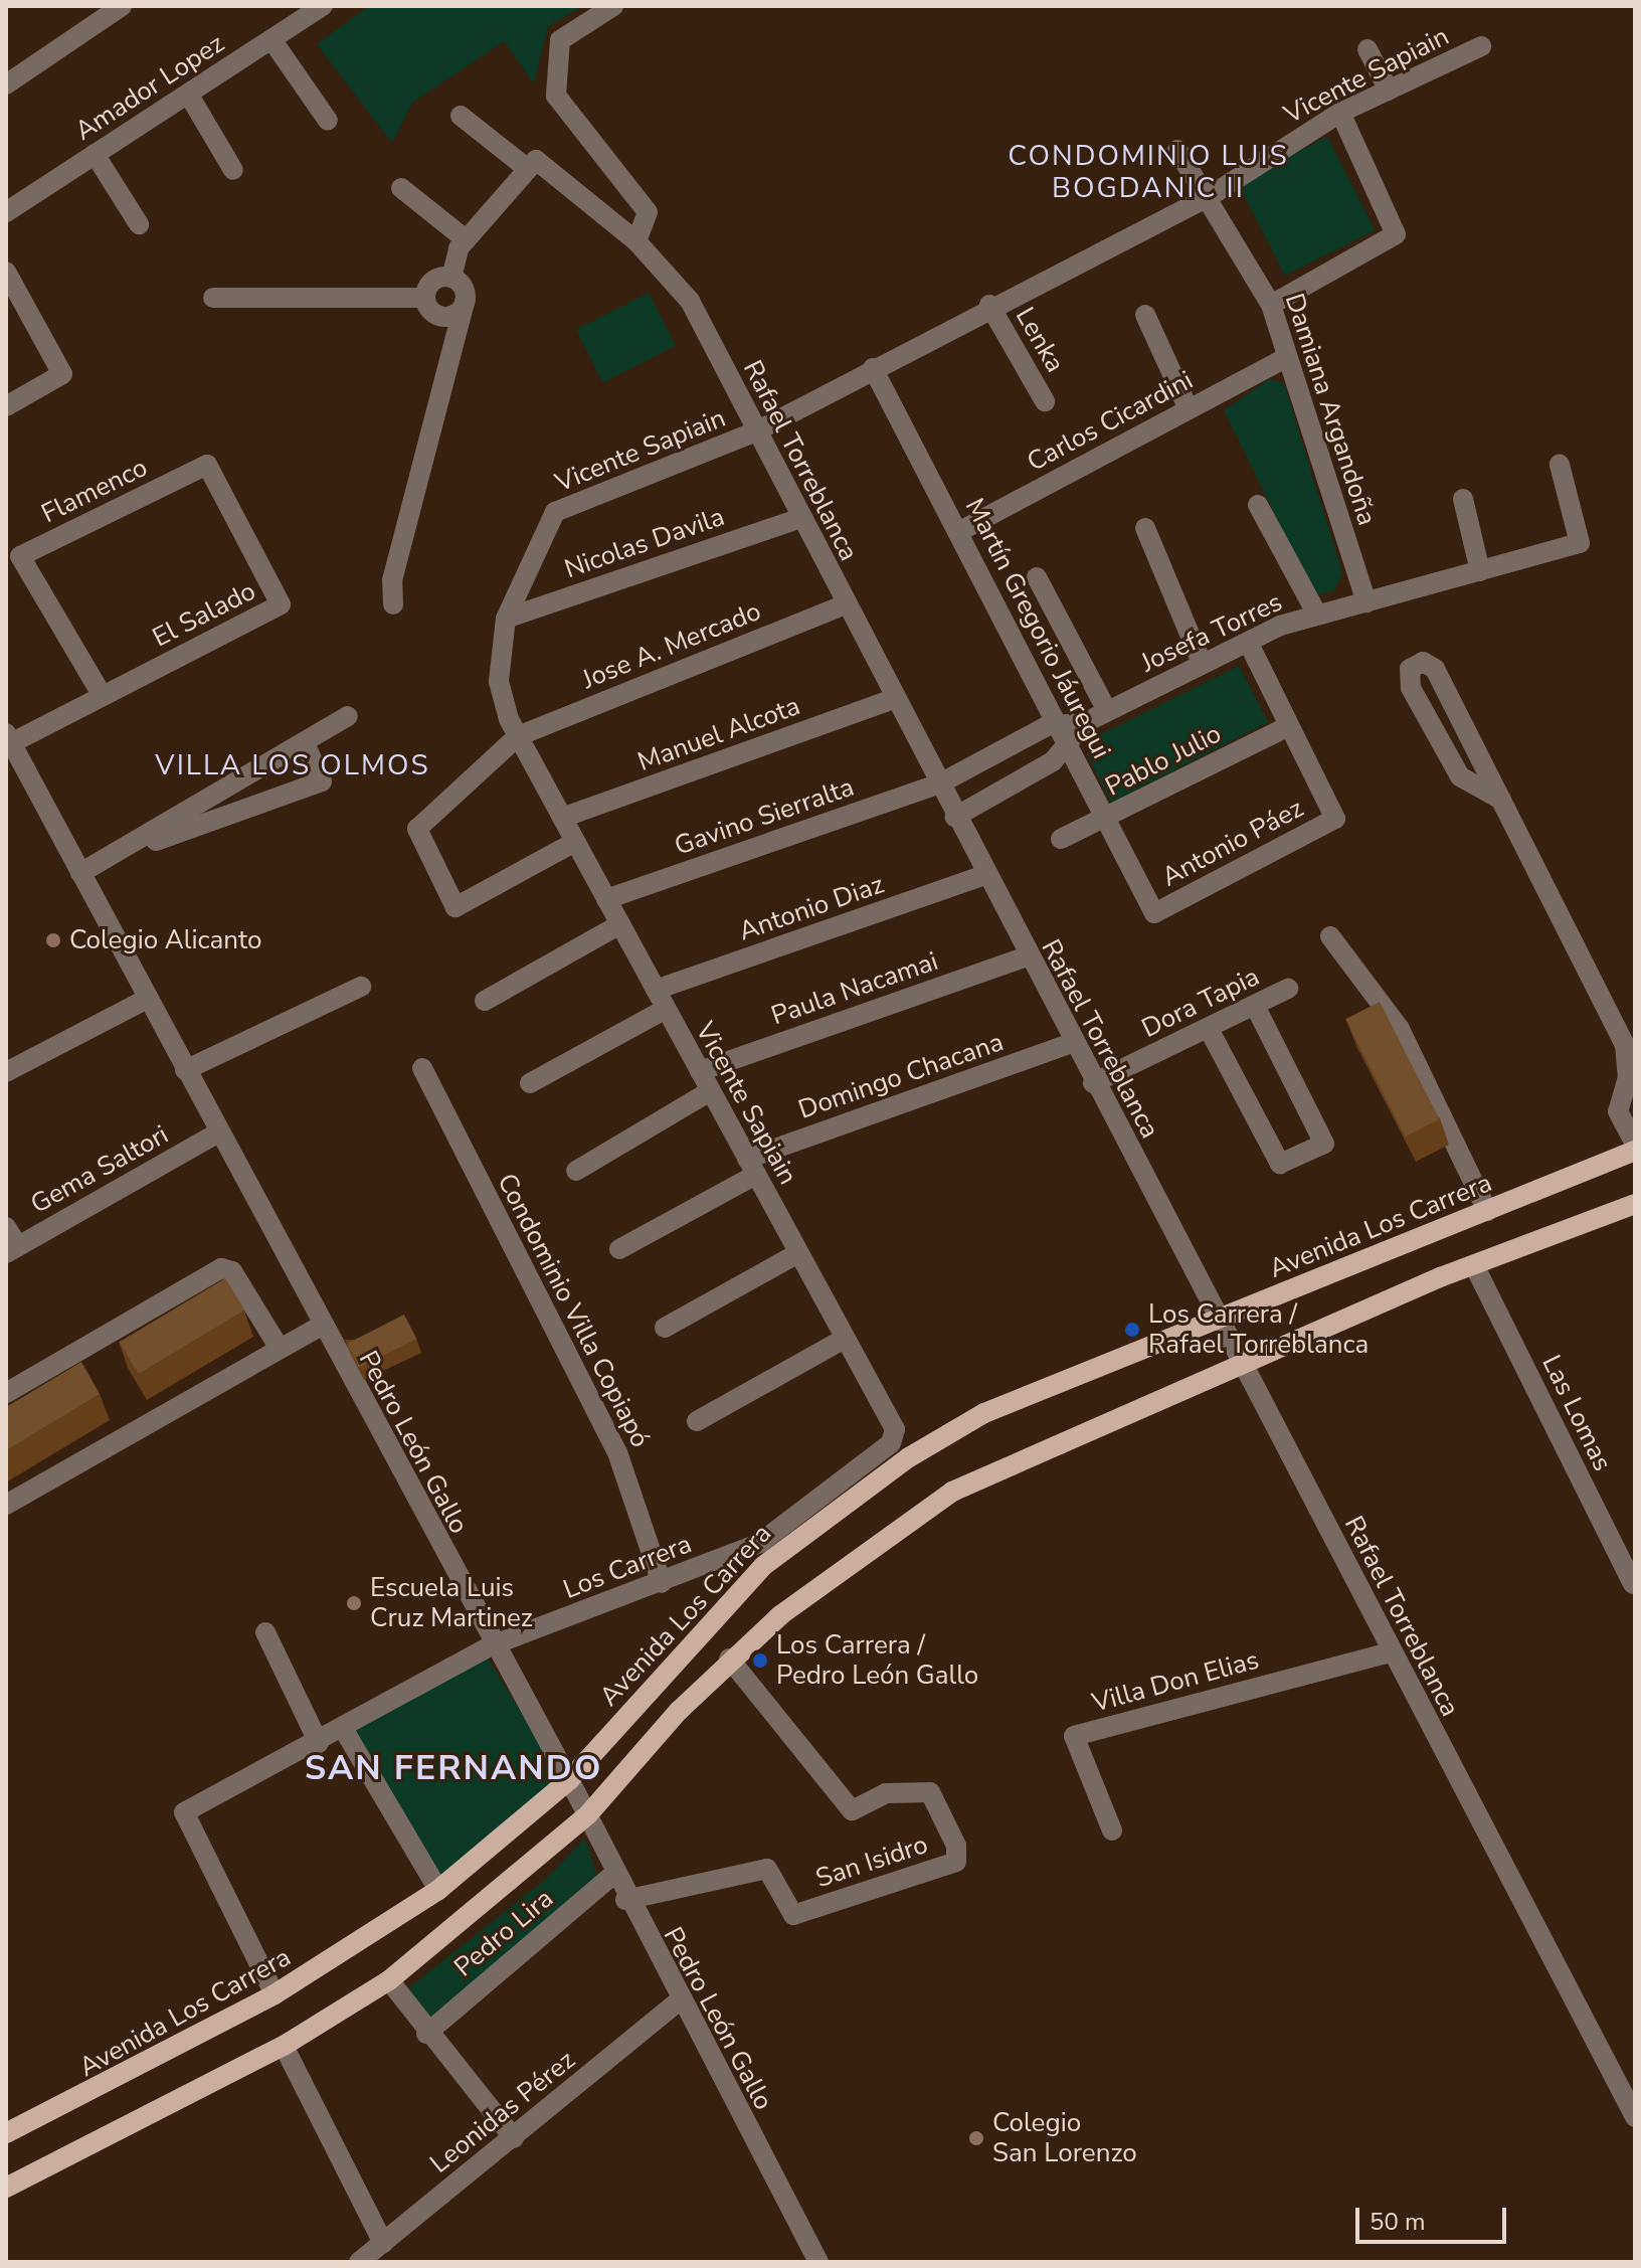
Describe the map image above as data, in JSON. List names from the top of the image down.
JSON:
{
  "streets": {
    "main road": ["Avenida Los Carrera"],
    "street": [
      "Vicente Sapiain",
      "Amador Lopez",
      "Lenka",
      "Damiana Argandoña",
      "Carlos Cicardini",
      "Rafael Torreblanca",
      "Flamenco",
      "Nicolas Davila",
      "El Salado",
      "Martín Gregorio Jáuregui",
      "Josefa Torres",
      "Jose A. Mercado",
      "Manuel Alcota",
      "Pablo Julio",
      "Gavino Sierralta",
      "Antonio Páez",
      "Antonio Diaz",
      "Paula Nacamai",
      "Dora Tapia",
      "Domingo Chacana",
      "Gema Saltori",
      "Condominio Villa Copiapó",
      "Las Lomas",
      "Pedro León Gallo",
      "Los Carrera",
      "Villa Don Elias",
      "San Isidro",
      "Pedro Lira",
      "Leonidas Pérez"
    ]
  },
  "crossings": [
    ["Vicente Sapiain", "Lenka"],
    ["Vicente Sapiain", "Damiana Argandoña"],
    ["Vicente Sapiain", "Rafael Torreblanca"],
    ["Vicente Sapiain", "Nicolas Davila"],
    ["Vicente Sapiain", "Martín Gregorio Jáuregui"],
    ["Vicente Sapiain", "Jose A. Mercado"],
    ["Vicente Sapiain", "Manuel Alcota"],
    ["Vicente Sapiain", "Gavino Sierralta"],
    ["Vicente Sapiain", "Antonio Diaz"],
    ["Vicente Sapiain", "Paula Nacamai"],
    ["Vicente Sapiain", "Domingo Chacana"],
    ["Vicente Sapiain", "Los Carrera"],
    ["Damiana Argandoña", "Carlos Cicardini"],
    ["Damiana Argandoña", "Josefa Torres"],
    ["Carlos Cicardini", "Martín Gregorio Jáuregui"],
    ["Rafael Torreblanca", "Nicolas Davila"],
    ["Rafael Torreblanca", "Josefa Torres"],
    ["Rafael Torreblanca", "Jose A. Mercado"],
    ["Rafael Torreblanca", "Manuel Alcota"],
    ["Rafael Torreblanca", "Gavino Sierralta"],
    ["Rafael Torreblanca", "Antonio Diaz"],
    ["Rafael Torreblanca", "Paula Nacamai"],
    ["Rafael Torreblanca", "Dora Tapia"],
    ["Rafael Torreblanca", "Domingo Chacana"],
    ["Rafael Torreblanca", "Avenida Los Carrera"],
    ["Rafael Torreblanca", "Villa Don Elias"],
    ["Flamenco", "El Salado"],
    ["El Salado", "Pedro León Gallo"],
    ["Martín Gregorio Jáuregui", "Josefa Torres"],
    ["Martín Gregorio Jáuregui", "Pablo Julio"],
    ["Martín Gregorio Jáuregui", "Antonio Páez"],
    ["Josefa Torres", "Gavino Sierralta"],
    ["Pablo Julio", "Antonio Páez"],
    ["Gema Saltori", "Pedro León Gallo"],
    ["Avenida Los Carrera", "Pedro León Gallo"],
    ["Avenida Los Carrera", "Los Carrera"],
    ["Condominio Villa Copiapó", "Los Carrera"],
    ["Pedro León Gallo", "Los Carrera"],
    ["Pedro León Gallo", "San Isidro"],
    ["Pedro León Gallo", "Pedro Lira"],
    ["Pedro León Gallo", "Leonidas Pérez"]
  ],
  "districts": ["CONDOMINIO LUIS BOGDANIC II", "VILLA LOS OLMOS", "SAN FERNANDO"],
  "places": [
    "Colegio Alicanto",
    "Los Carrera / Rafael Torreblanca",
    "Escuela Luis Cruz Martinez",
    "Los Carrera / Pedro León Gallo",
    "Colegio San Lorenzo"
  ],
  "scale_bar": "50 m"
}
